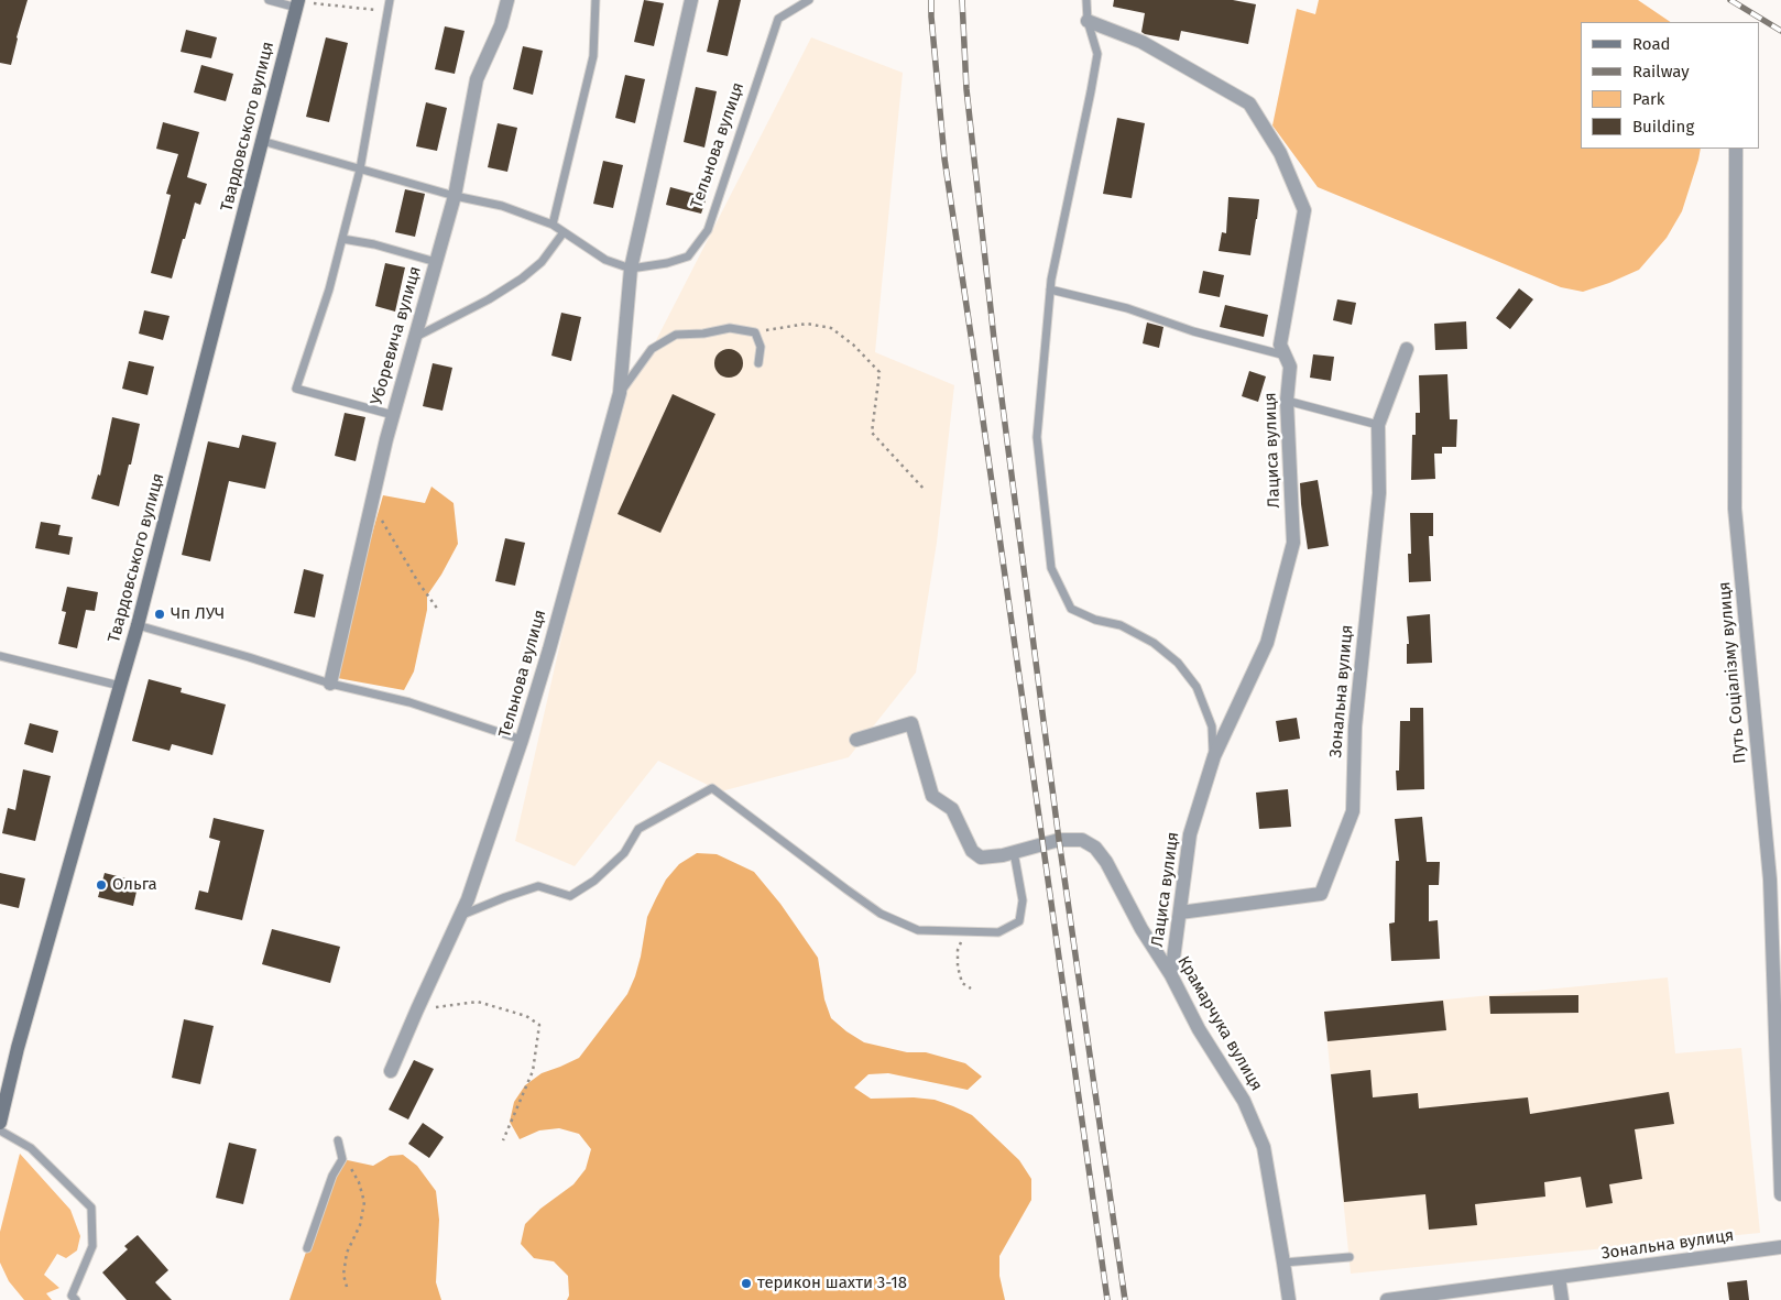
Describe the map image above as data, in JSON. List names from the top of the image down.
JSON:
{
  "streets": {
    "main road": ["Твардовського вулиця"],
    "street": [
      "Тельнова вулиця",
      "Уборевича вулиця",
      "Лациса вулиця",
      "Путь Соціалізму вулиця",
      "Зональна вулиця",
      "Крамарчука вулиця"
    ]
  },
  "crossings": [
    ["Лациса вулиця", "Зональна вулиця"],
    ["Лациса вулиця", "Крамарчука вулиця"]
  ],
  "places": ["Чп ЛУЧ", "Ольга", "терикон шахти 3-18"],
  "legend": [
    "Road",
    "Railway",
    "Park",
    "Building"
  ]
}
